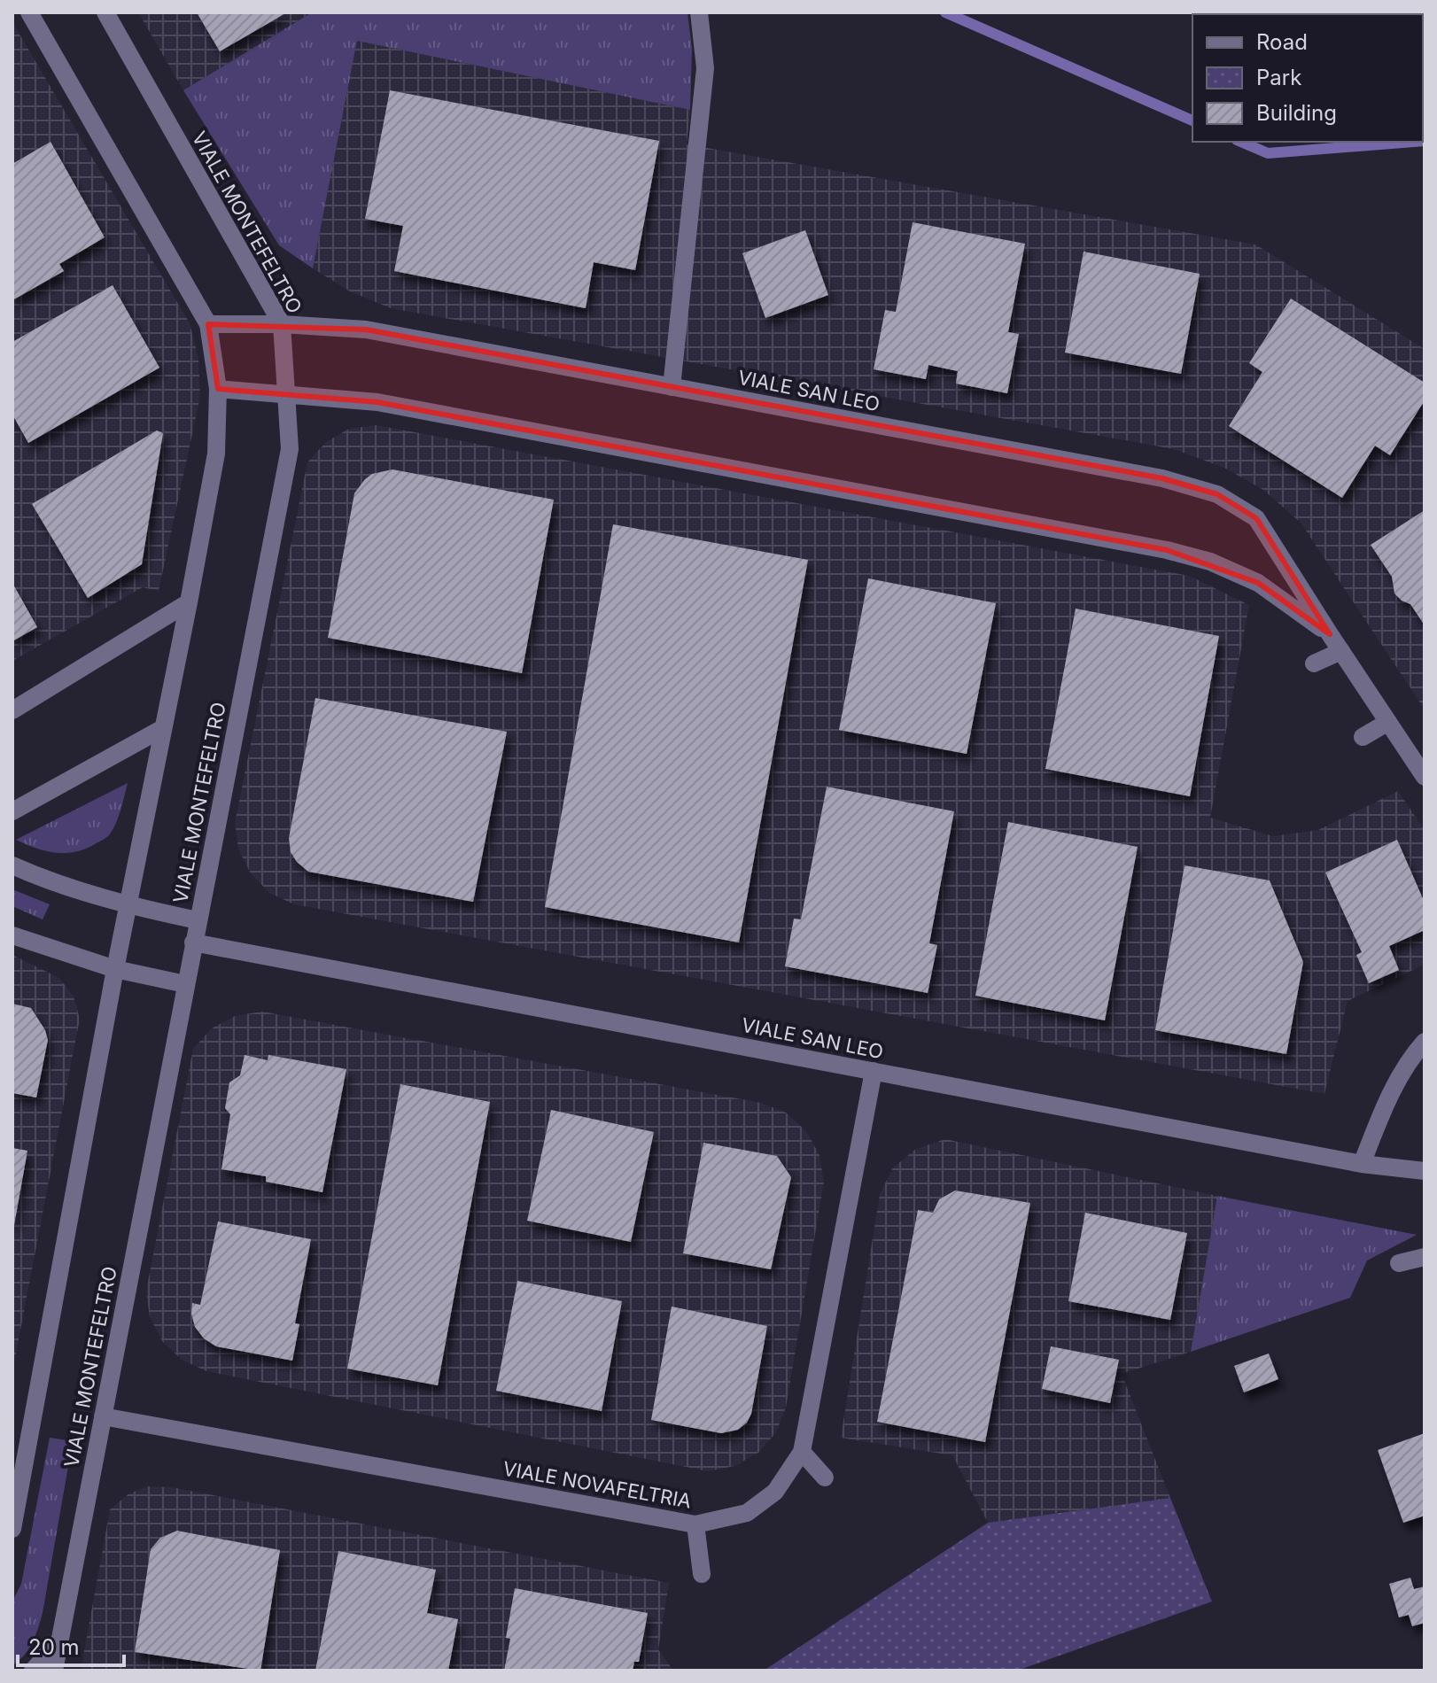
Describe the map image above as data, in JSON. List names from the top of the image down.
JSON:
{
  "streets": {
    "street": ["VIALE MONTEFELTRO", "VIALE SAN LEO", "VIALE NOVAFELTRIA"]
  },
  "crossings": [
    ["VIALE MONTEFELTRO", "VIALE SAN LEO"],
    ["VIALE MONTEFELTRO", "VIALE NOVAFELTRIA"],
    ["VIALE SAN LEO", "VIALE NOVAFELTRIA"]
  ],
  "legend": ["Road", "Park", "Building"],
  "scale_bar": "20 m"
}
